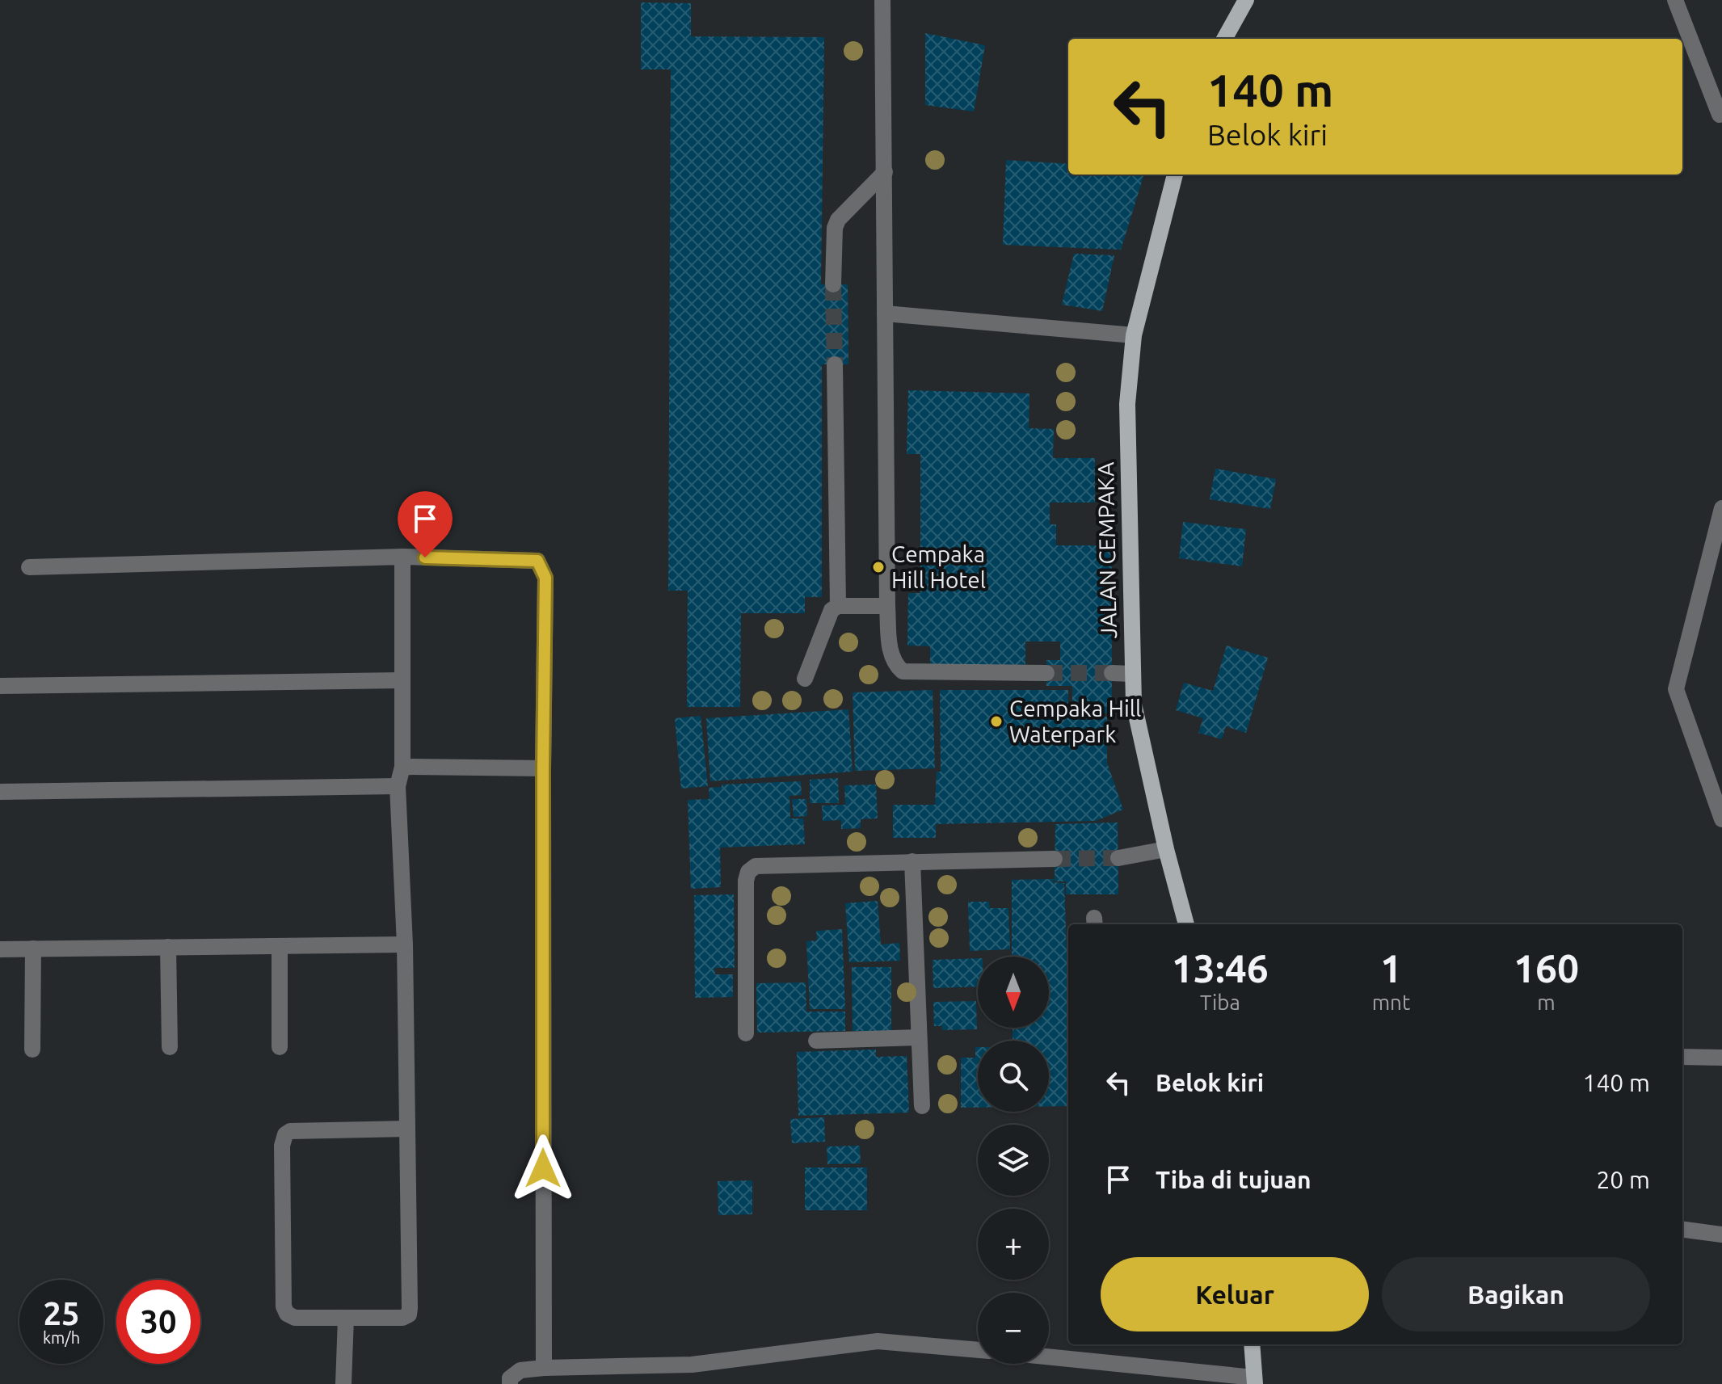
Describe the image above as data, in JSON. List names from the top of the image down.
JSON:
{
  "streets": {
    "main road": ["JALAN CEMPAKA"]
  },
  "places": ["Cempaka Hill Hotel", "Cempaka Hill Waterpark"],
  "north": "bottom",
  "page": {
    "turn": ["140 m", "Belok kiri"],
    "eta": [
      "13:46",
      "Tiba",
      "1",
      "mnt",
      "160",
      "m"
    ],
    "map_buttons": ["+", "−"],
    "list": [
      {
        "name": "Belok kiri",
        "value": "140 m"
      },
      {
        "name": "Tiba di tujuan",
        "value": "20 m"
      }
    ],
    "buttons": ["Keluar", "Bagikan"],
    "speed": "25 km/h",
    "limit": "30"
  }
}
